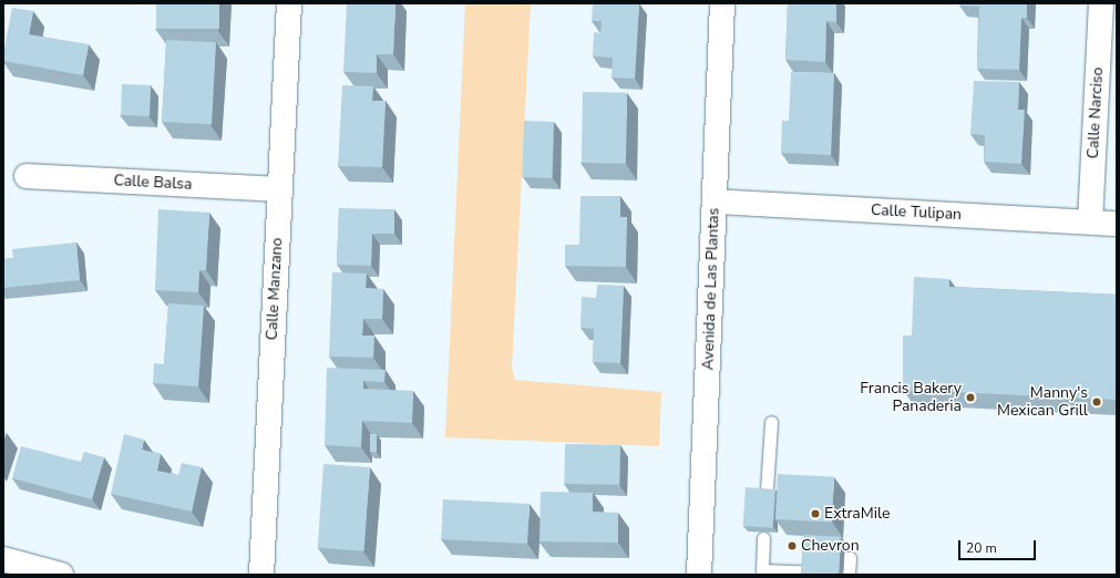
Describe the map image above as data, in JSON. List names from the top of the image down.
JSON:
{
  "streets": {
    "street": [
      "Calle Narciso",
      "Calle Balsa",
      "Calle Tulipan",
      "Calle Manzano",
      "Avenida de Las Plantas"
    ]
  },
  "crossings": [
    ["Calle Narciso", "Calle Tulipan"],
    ["Calle Balsa", "Calle Manzano"],
    ["Calle Tulipan", "Avenida de Las Plantas"]
  ],
  "places": [
    "Francis Bakery Panaderia",
    "Manny's Mexican Grill",
    "ExtraMile",
    "Chevron"
  ],
  "scale_bar": "20 m"
}
